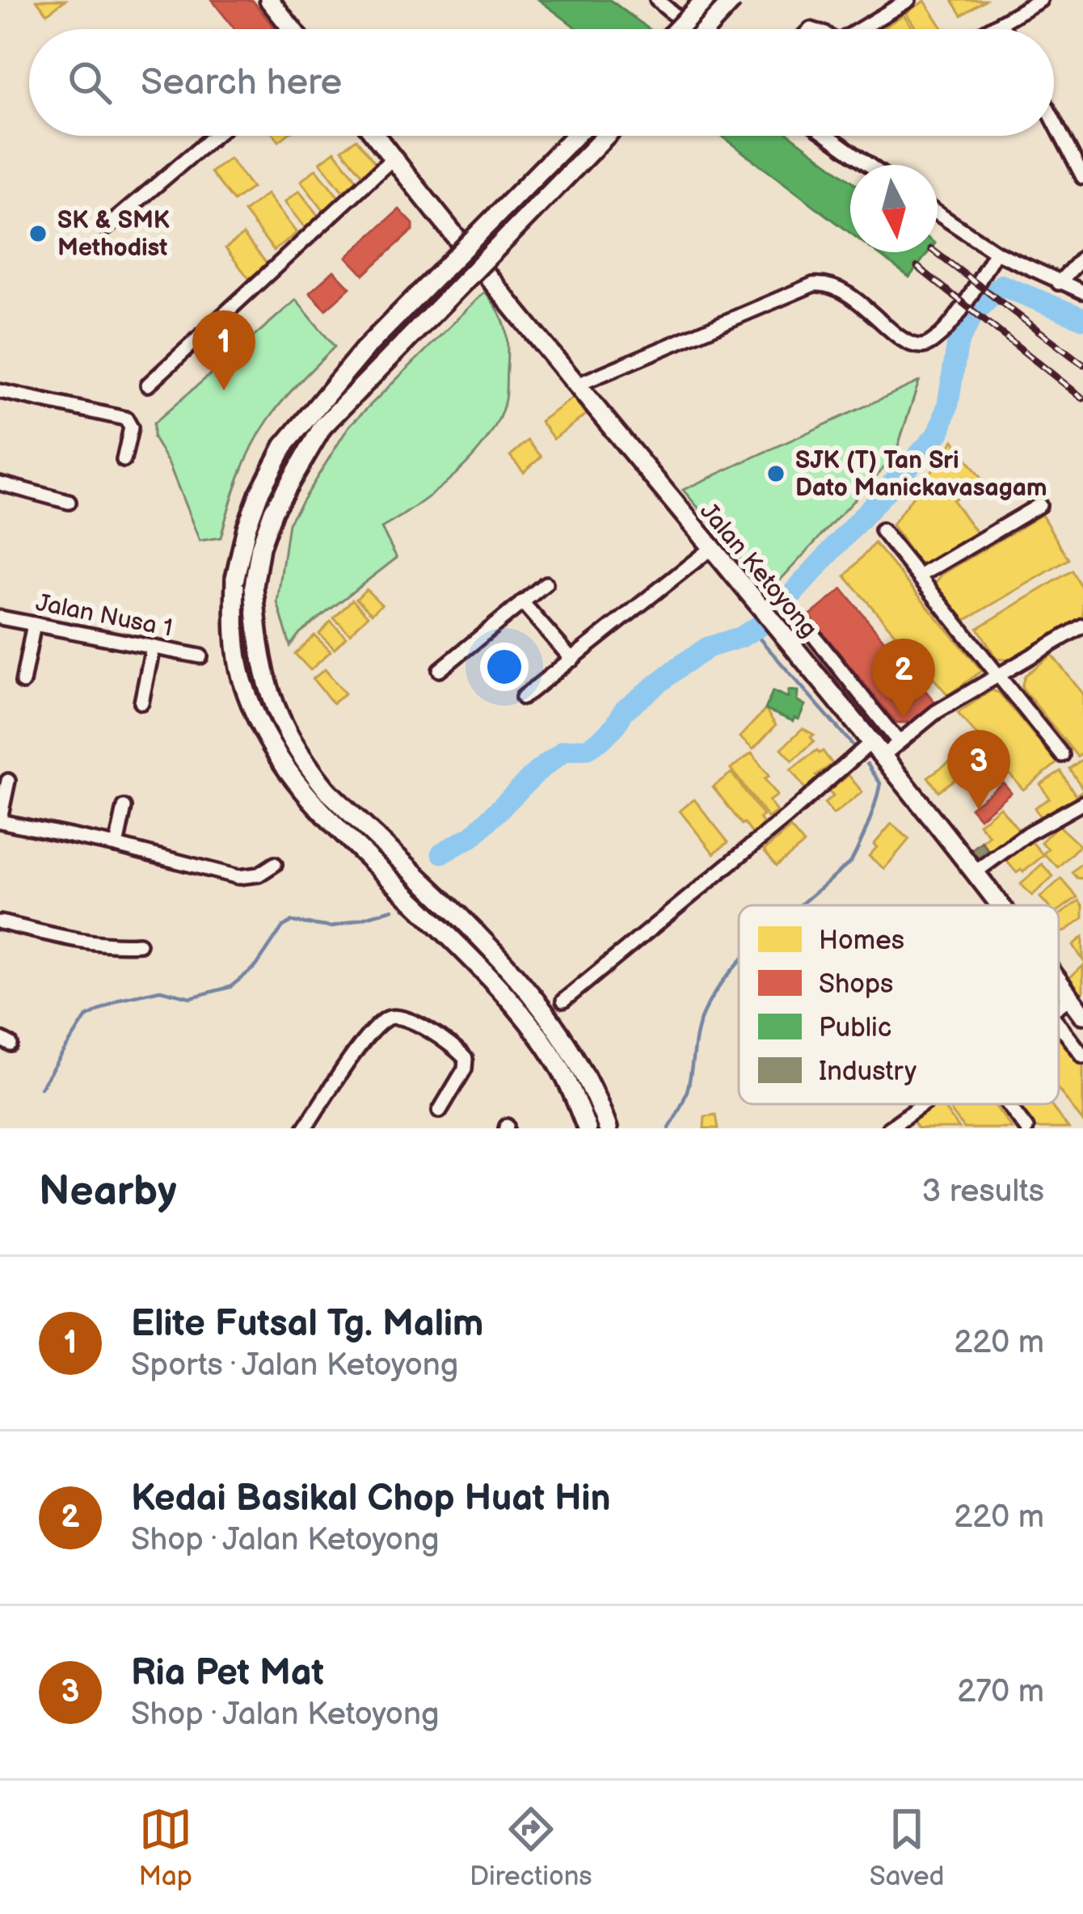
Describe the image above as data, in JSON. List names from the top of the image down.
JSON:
{
  "streets": {
    "main road": ["Jalan Ketoyong"],
    "street": ["Jalan Nusa 1"]
  },
  "places": ["SK & SMK Methodist", "SJK (T) Tan Sri Dato Manickavasagam"],
  "legend": [
    "Homes",
    "Shops",
    "Public",
    "Industry"
  ],
  "north": "bottom",
  "page": {
    "search": "Search here",
    "pins": ["1", "2", "3"],
    "heading": ["Nearby", "3 results"],
    "list": [
      {
        "mark": "1",
        "name": "Elite Futsal Tg. Malim",
        "note": "Sports · Jalan Ketoyong",
        "value": "220 m"
      },
      {
        "mark": "2",
        "name": "Kedai Basikal Chop Huat Hin",
        "note": "Shop · Jalan Ketoyong",
        "value": "220 m"
      },
      {
        "mark": "3",
        "name": "Ria Pet Mat",
        "note": "Shop · Jalan Ketoyong",
        "value": "270 m"
      }
    ],
    "nav": ["Map", "Directions", "Saved"]
  }
}
